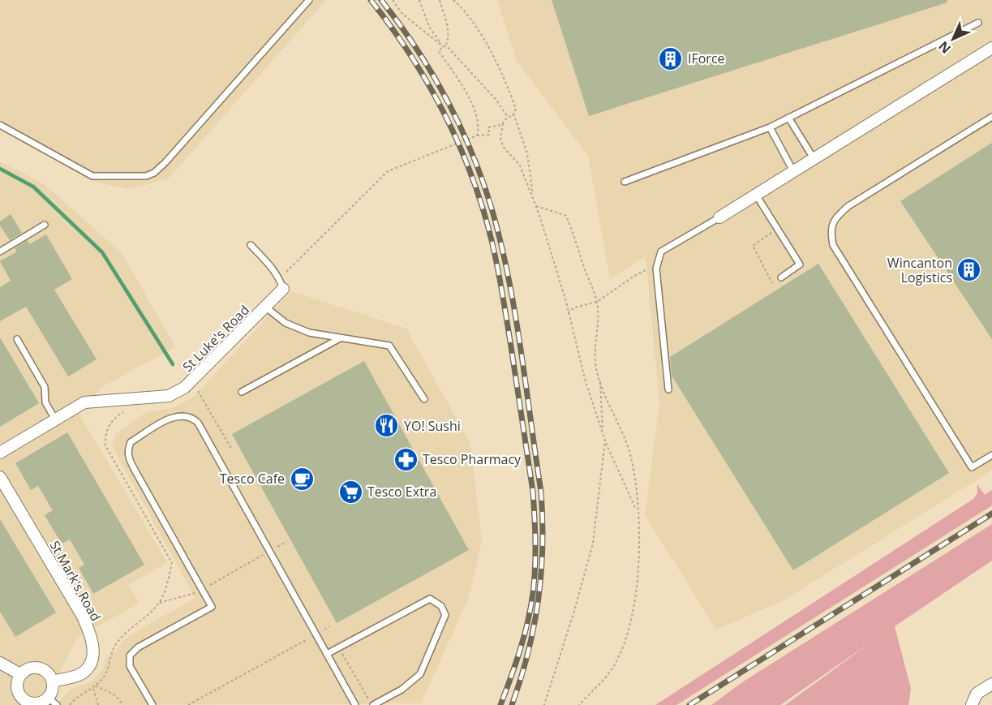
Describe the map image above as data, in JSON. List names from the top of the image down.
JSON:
{
  "streets": {
    "street": ["St Luke's Road", "St Mark's Road"]
  },
  "places": {
    "building": ["IForce", "Wincanton Logistics"],
    "restaurant": ["YO! Sushi"],
    "pharmacy": ["Tesco Pharmacy"],
    "cafe": ["Tesco Cafe"],
    "supermarket": ["Tesco Extra"]
  },
  "north": "bottom left"
}
